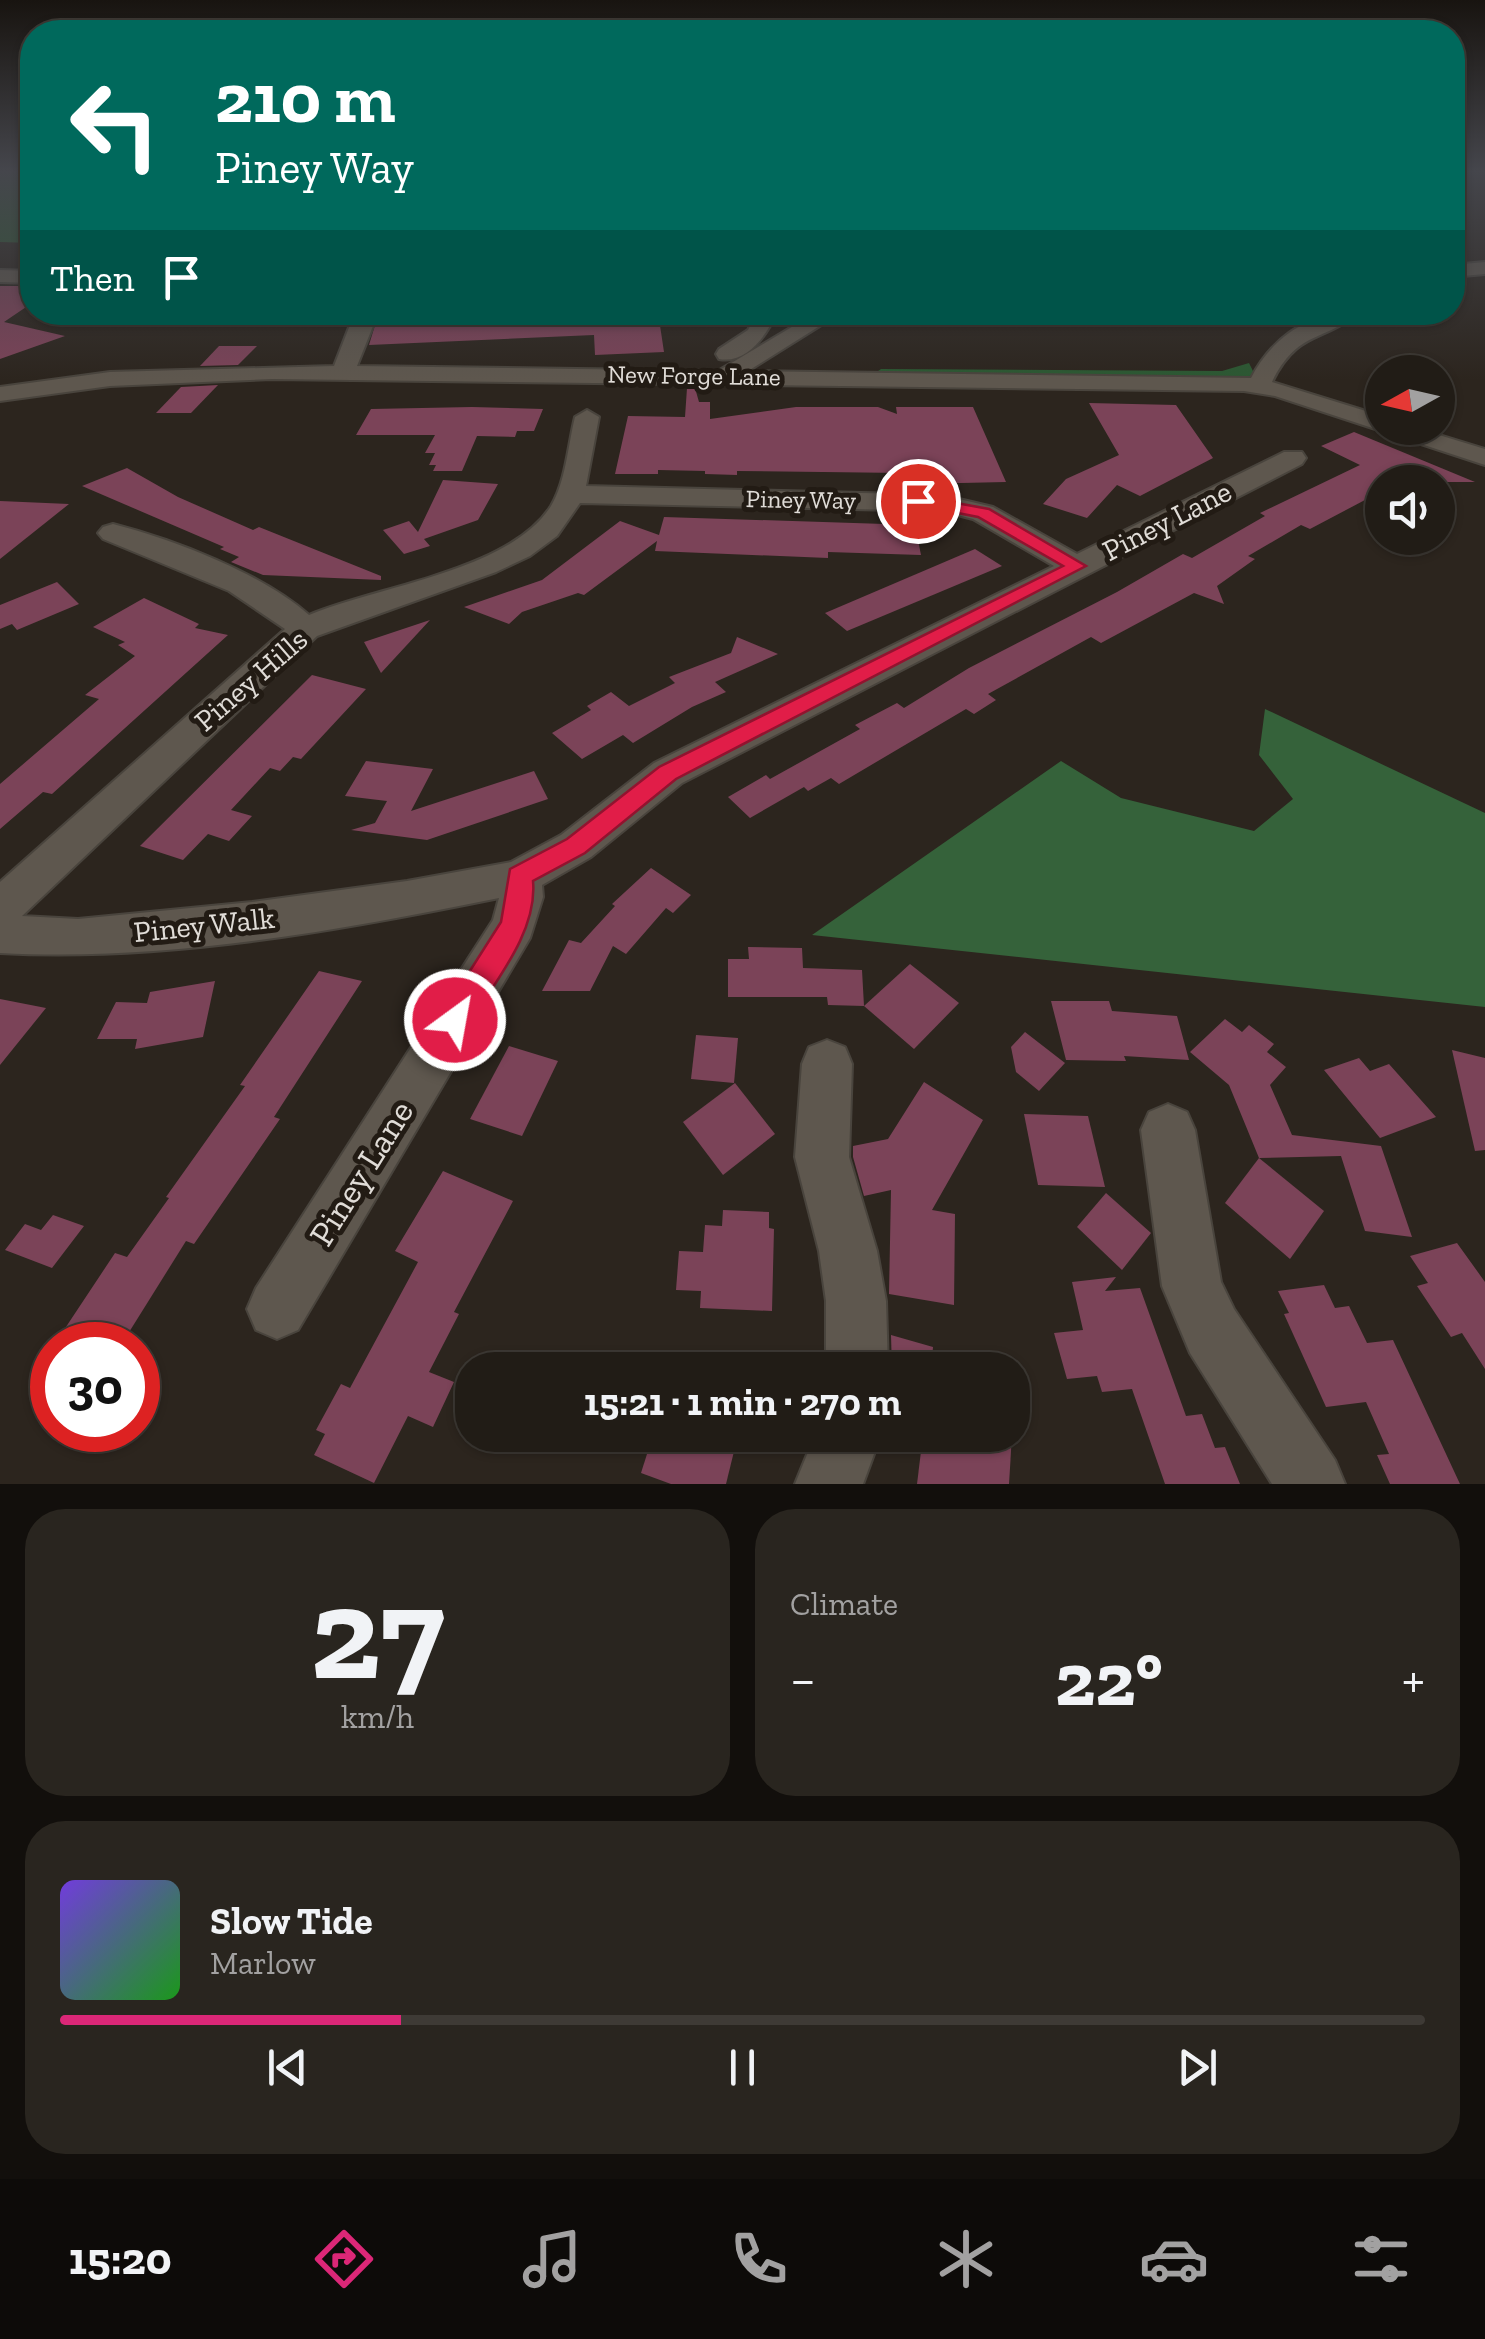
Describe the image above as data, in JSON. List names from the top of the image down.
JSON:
{
  "streets": {
    "street": [
      "New Forge Lane",
      "Piney Way",
      "Piney Lane",
      "Piney Hills",
      "Piney Walk"
    ]
  },
  "crossings": [
    ["Piney Way", "Piney Lane"],
    ["Piney Way", "Piney Hills"],
    ["Piney Lane", "Piney Walk"]
  ],
  "north": "left",
  "page": {
    "turn": ["210 m", "Piney Way"],
    "then": "Then",
    "limit": "30",
    "trip": "15:21 · 1 min · 270 m",
    "tile": [
      ["27", "km/h"],
      "Climate"
    ],
    "heat": ["−", "22°", "+"],
    "song": ["Slow Tide", "Marlow"],
    "tabs": "15:20"
  }
}
